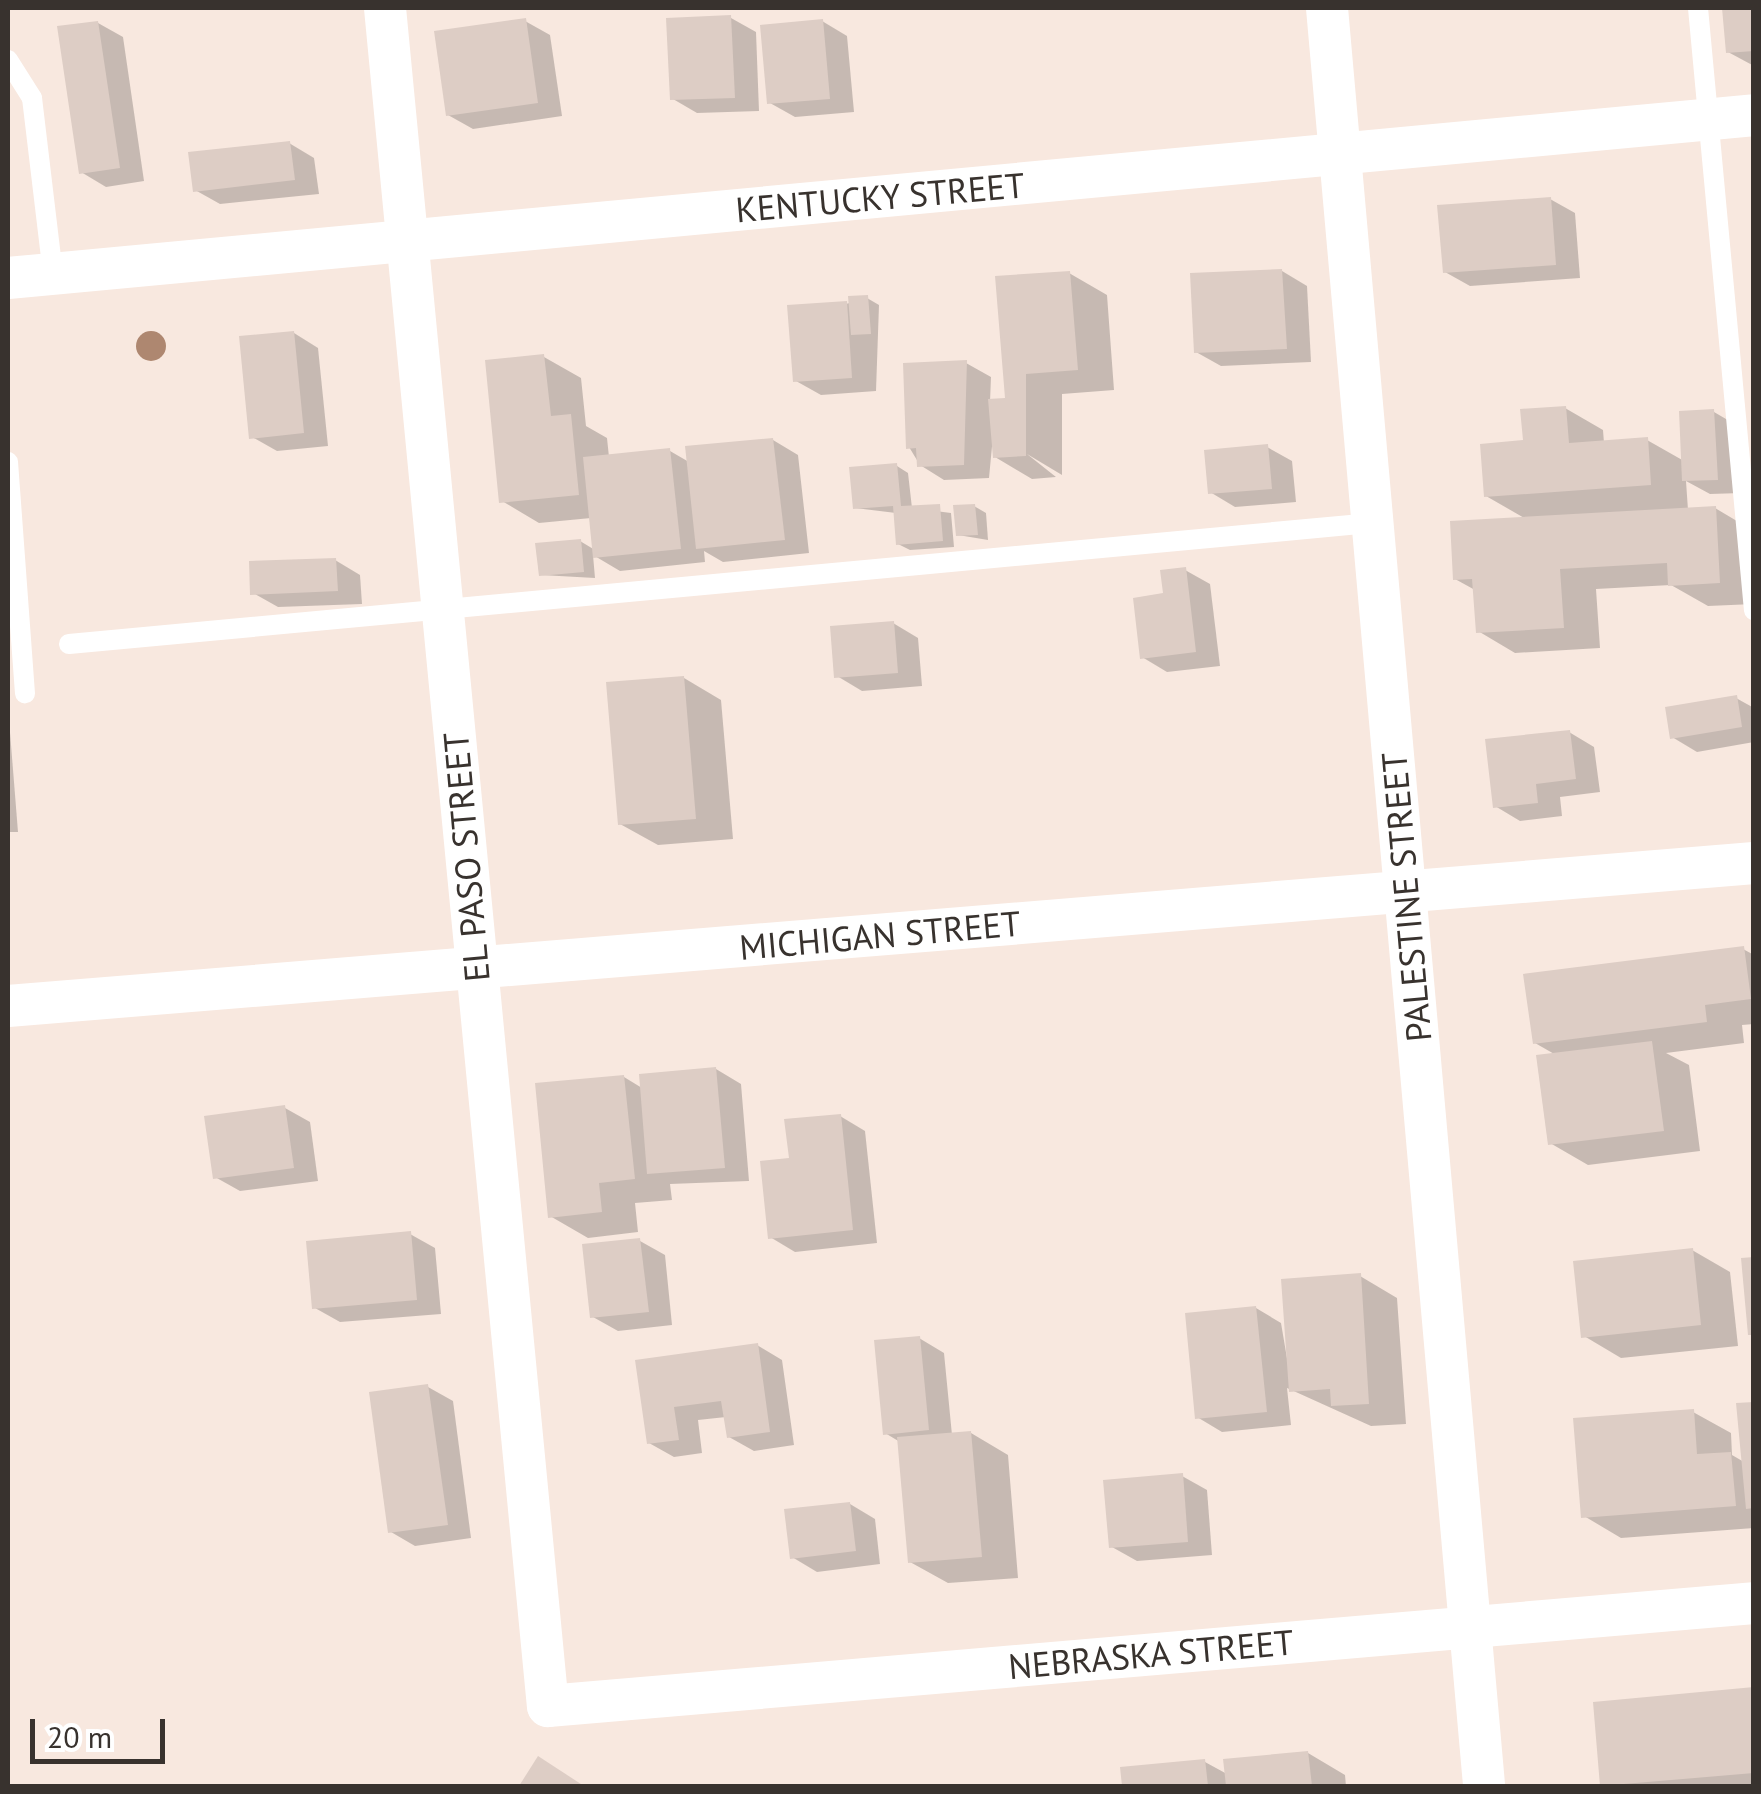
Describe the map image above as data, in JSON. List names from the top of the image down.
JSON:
{
  "streets": {
    "street": [
      "KENTUCKY STREET",
      "EL PASO STREET",
      "PALESTINE STREET",
      "MICHIGAN STREET",
      "NEBRASKA STREET"
    ]
  },
  "crossings": [
    ["KENTUCKY STREET", "EL PASO STREET"],
    ["KENTUCKY STREET", "PALESTINE STREET"],
    ["EL PASO STREET", "MICHIGAN STREET"],
    ["EL PASO STREET", "NEBRASKA STREET"],
    ["PALESTINE STREET", "MICHIGAN STREET"],
    ["PALESTINE STREET", "NEBRASKA STREET"]
  ],
  "scale_bar": "20 m"
}
